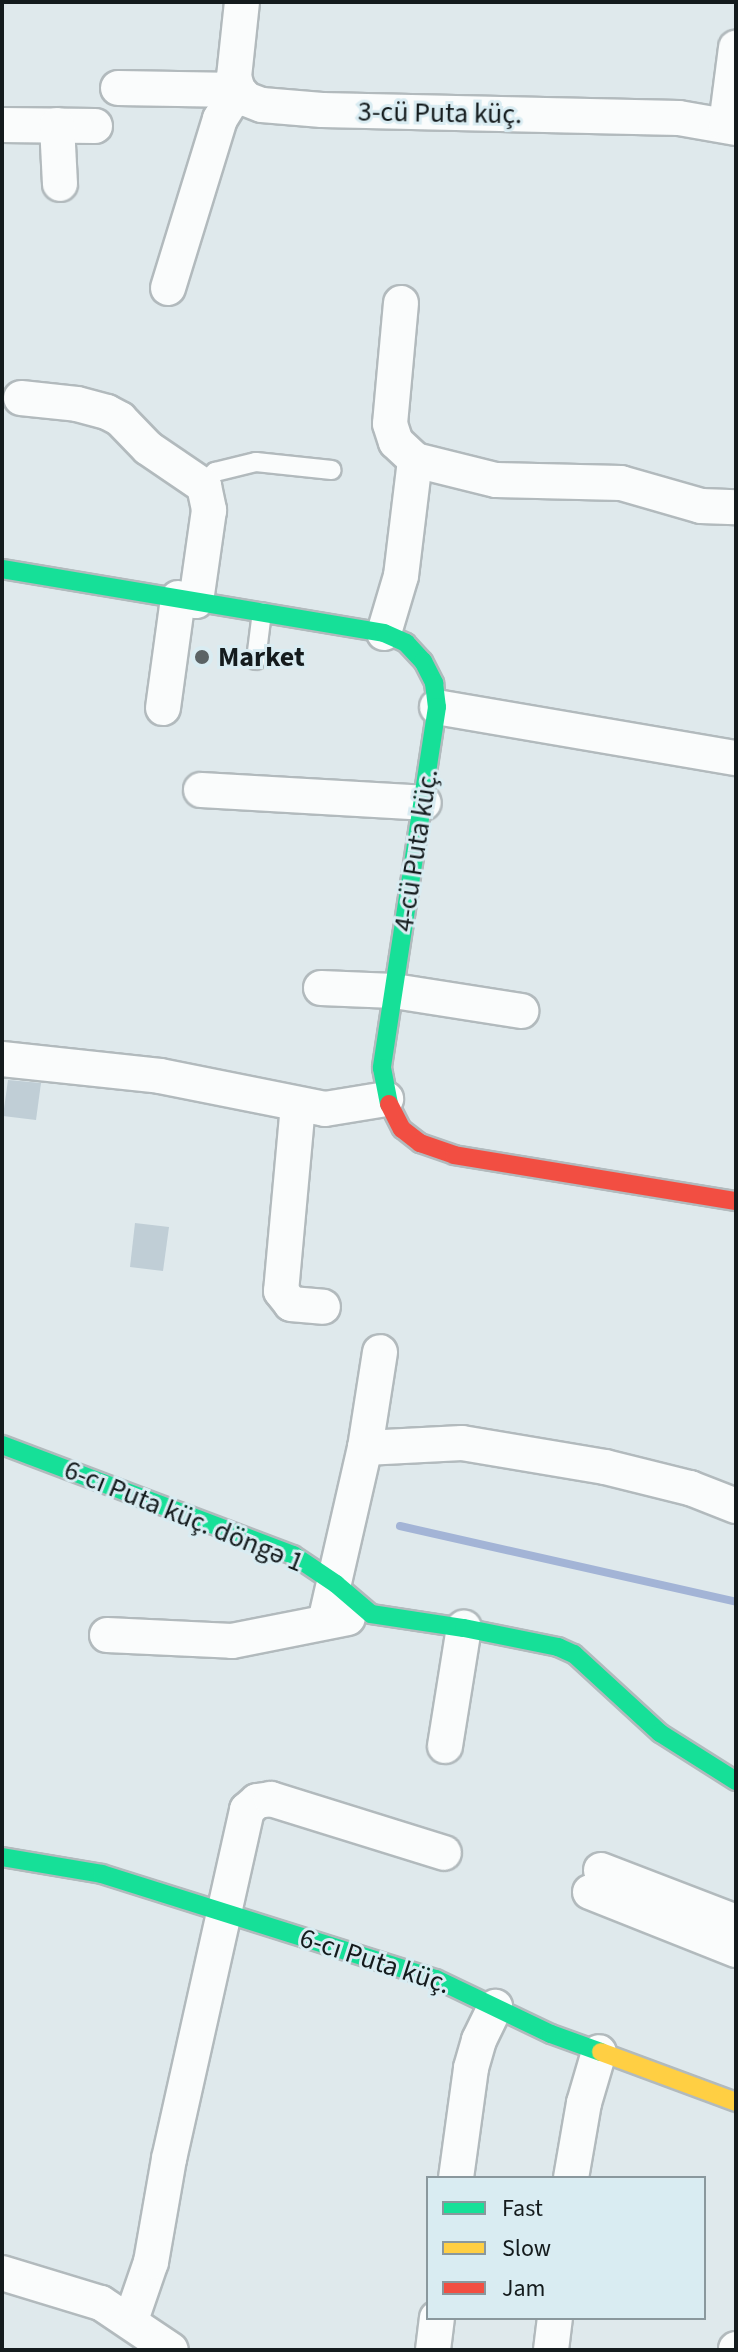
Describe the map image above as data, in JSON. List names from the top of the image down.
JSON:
{
  "streets": {
    "street": [
      "3-cü Puta küç.",
      "4-cü Puta küç.",
      "6-cı Puta küç. döngə 1",
      "6-cı Puta küç."
    ]
  },
  "places": ["Market"],
  "legend": ["Fast", "Slow", "Jam"]
}
